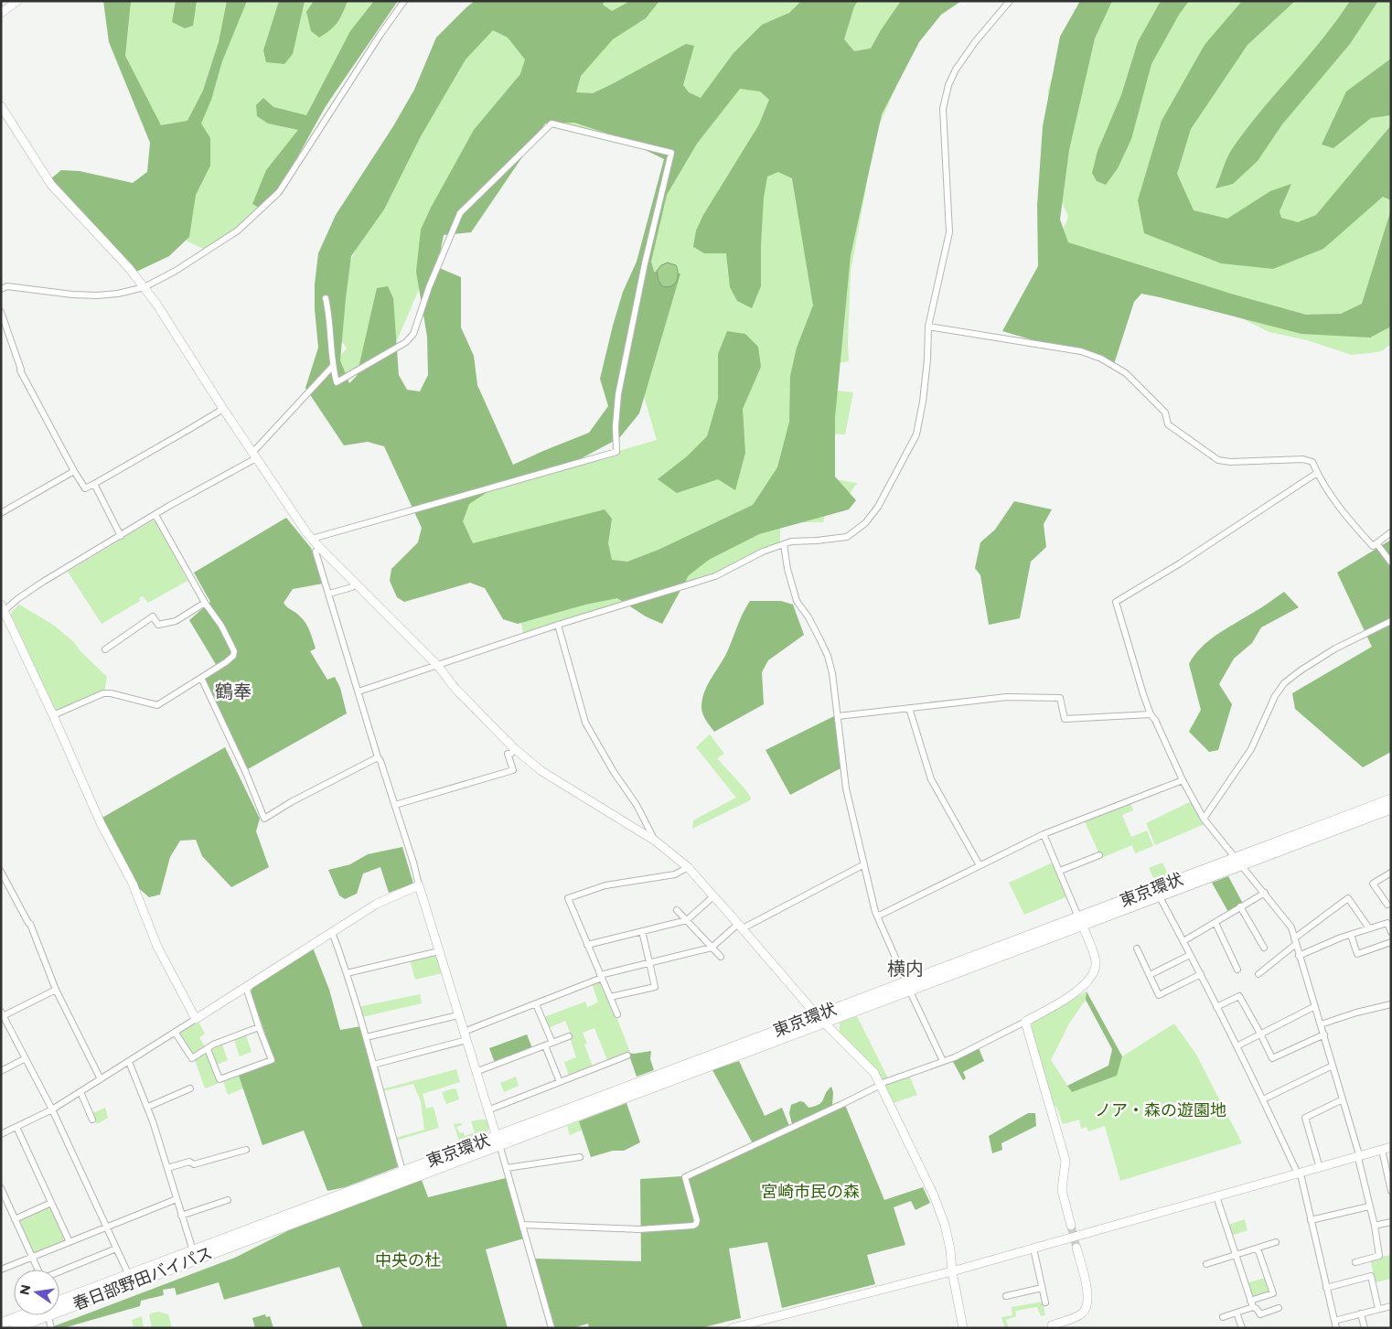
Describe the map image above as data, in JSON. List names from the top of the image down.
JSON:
{
  "streets": {
    "highway": ["東京環状", "春日部野田バイパス"]
  },
  "crossings": [
    ["東京環状", "春日部野田バイパス"]
  ],
  "districts": ["鶴奉", "横内"],
  "parks": ["ノア・森の遊園地", "宮崎市民の森", "中央の杜"],
  "north": "left"
}
